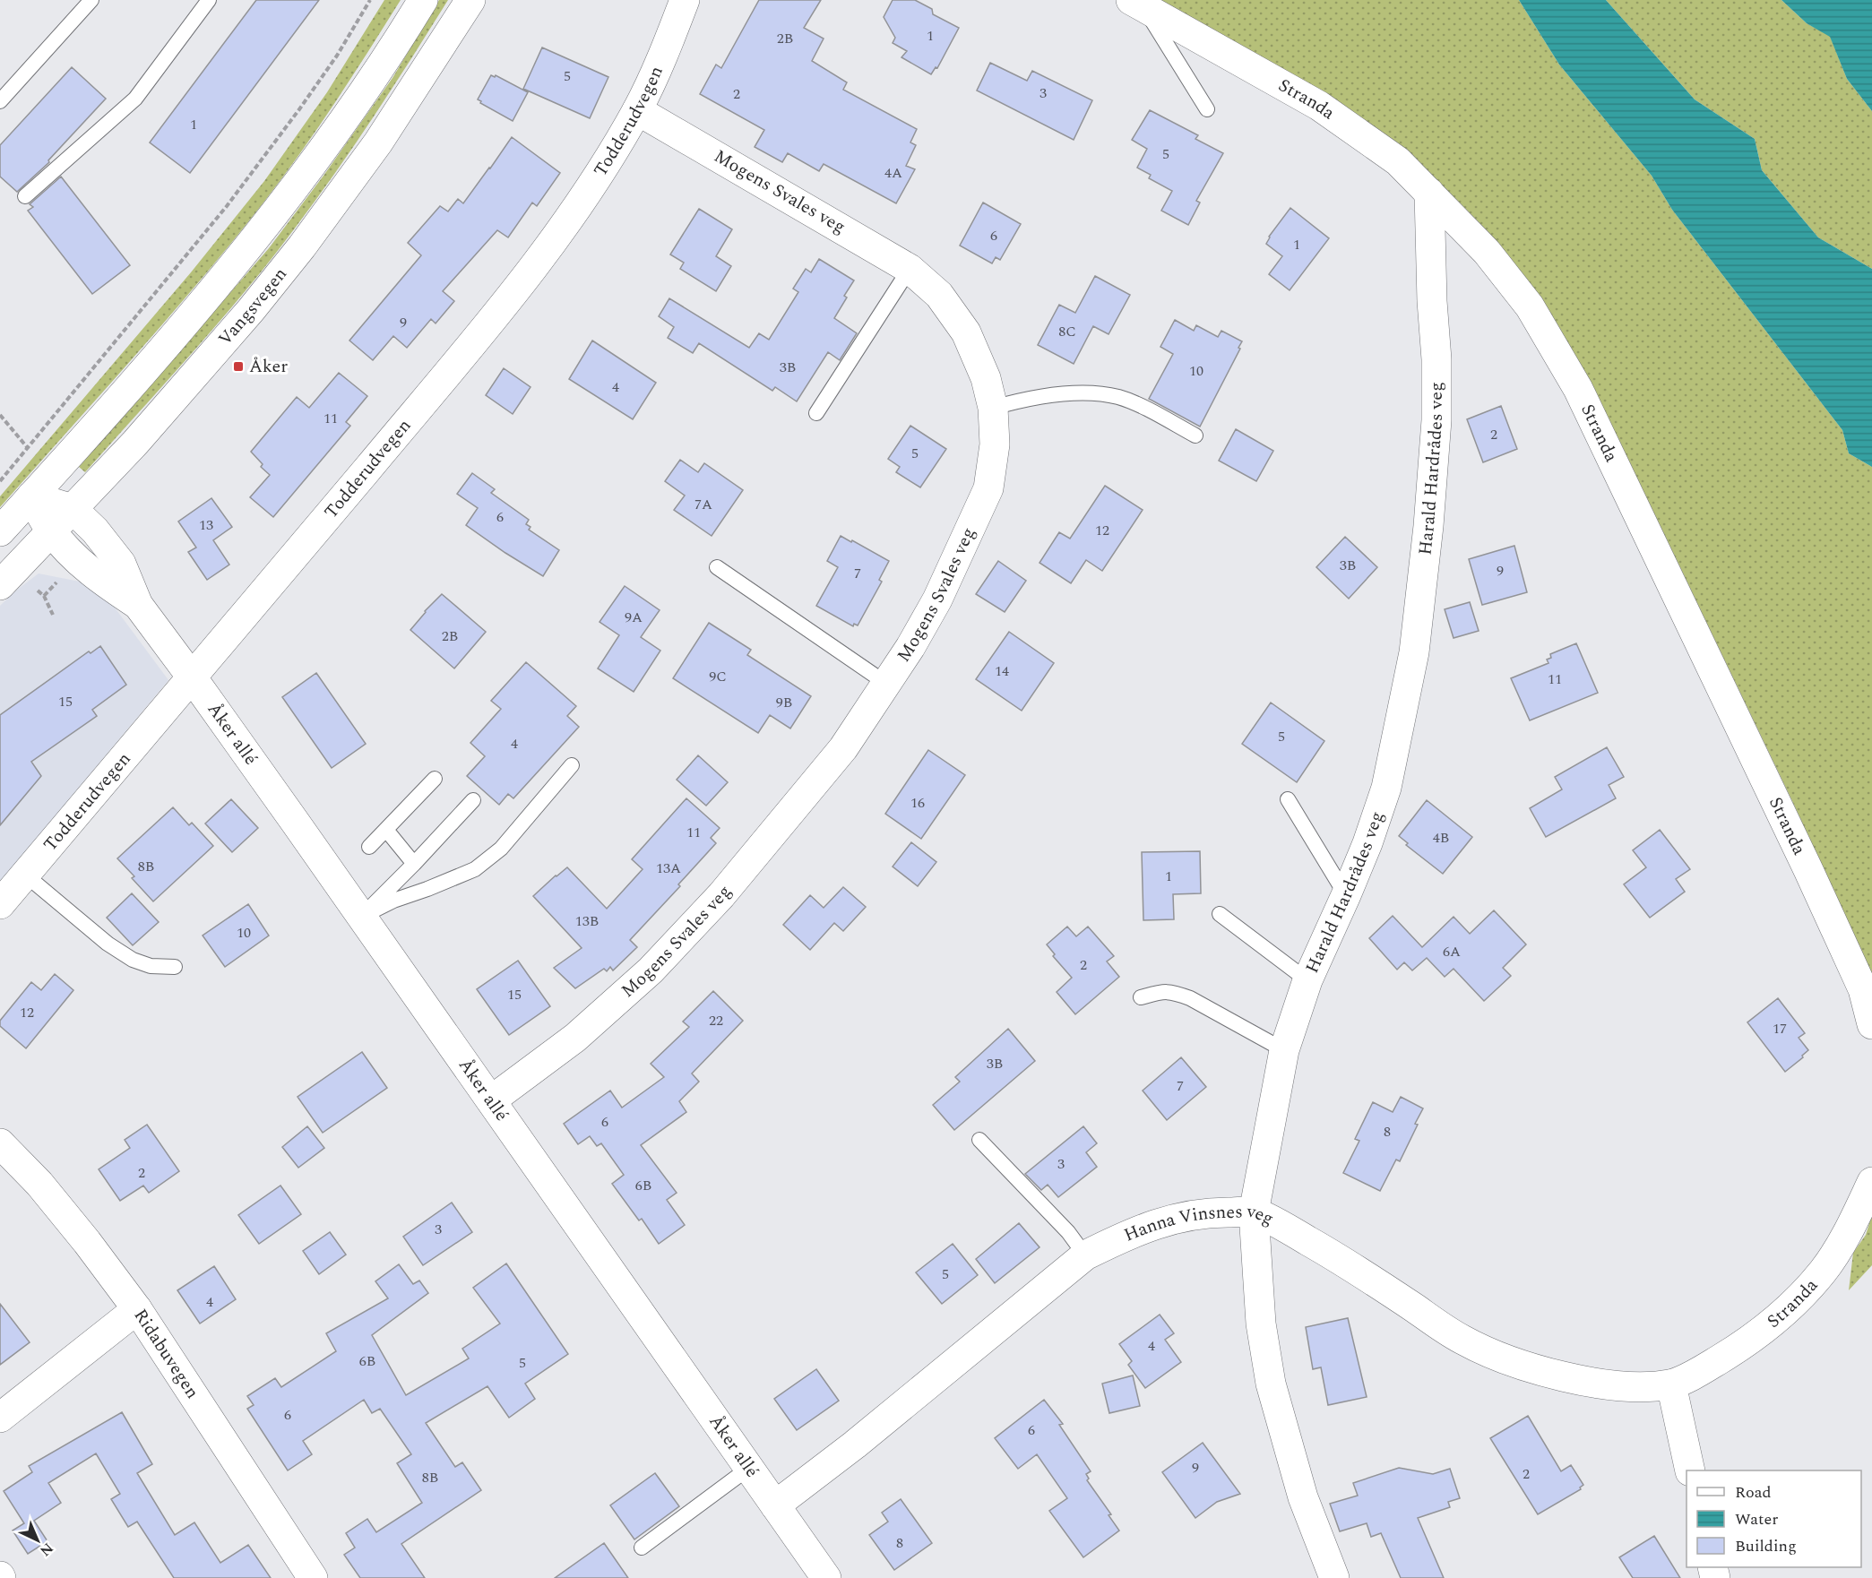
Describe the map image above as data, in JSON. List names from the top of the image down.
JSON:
{
  "streets": {
    "main road": [
      "Stranda",
      "Todderudvegen",
      "Mogens Svales veg",
      "Vangsvegen",
      "Harald Hardrådes veg",
      "Åker allé",
      "Hanna Vinsnes veg",
      "Ridabuvegen"
    ]
  },
  "crossings": [
    ["Stranda", "Harald Hardrådes veg"],
    ["Stranda", "Hanna Vinsnes veg"],
    ["Todderudvegen", "Mogens Svales veg"],
    ["Todderudvegen", "Åker allé"],
    ["Mogens Svales veg", "Åker allé"],
    ["Vangsvegen", "Åker allé"],
    ["Harald Hardrådes veg", "Hanna Vinsnes veg"],
    ["Åker allé", "Hanna Vinsnes veg"]
  ],
  "places": {
    "transit": ["Åker"]
  },
  "house_numbers": [
    "1",
    "2B",
    "5",
    "3",
    "2",
    "1",
    "5",
    "4A",
    "6",
    "1",
    "9",
    "8C",
    "3B",
    "10",
    "4",
    "11",
    "2",
    "5",
    "7A",
    "6",
    "13",
    "12",
    "3B",
    "9",
    "7",
    "9A",
    "2B",
    "14",
    "9C",
    "11",
    "15",
    "9B",
    "5",
    "4",
    "16",
    "11",
    "4B",
    "8B",
    "13A",
    "1",
    "13B",
    "10",
    "6A",
    "2",
    "15",
    "12",
    "22",
    "17",
    "3B",
    "7",
    "6",
    "8",
    "3",
    "2",
    "6B",
    "3",
    "5",
    "4",
    "4",
    "6B",
    "5",
    "6",
    "6",
    "9",
    "2",
    "8B",
    "8"
  ],
  "legend": ["Road", "Water", "Building"],
  "north": "bottom right"
}
